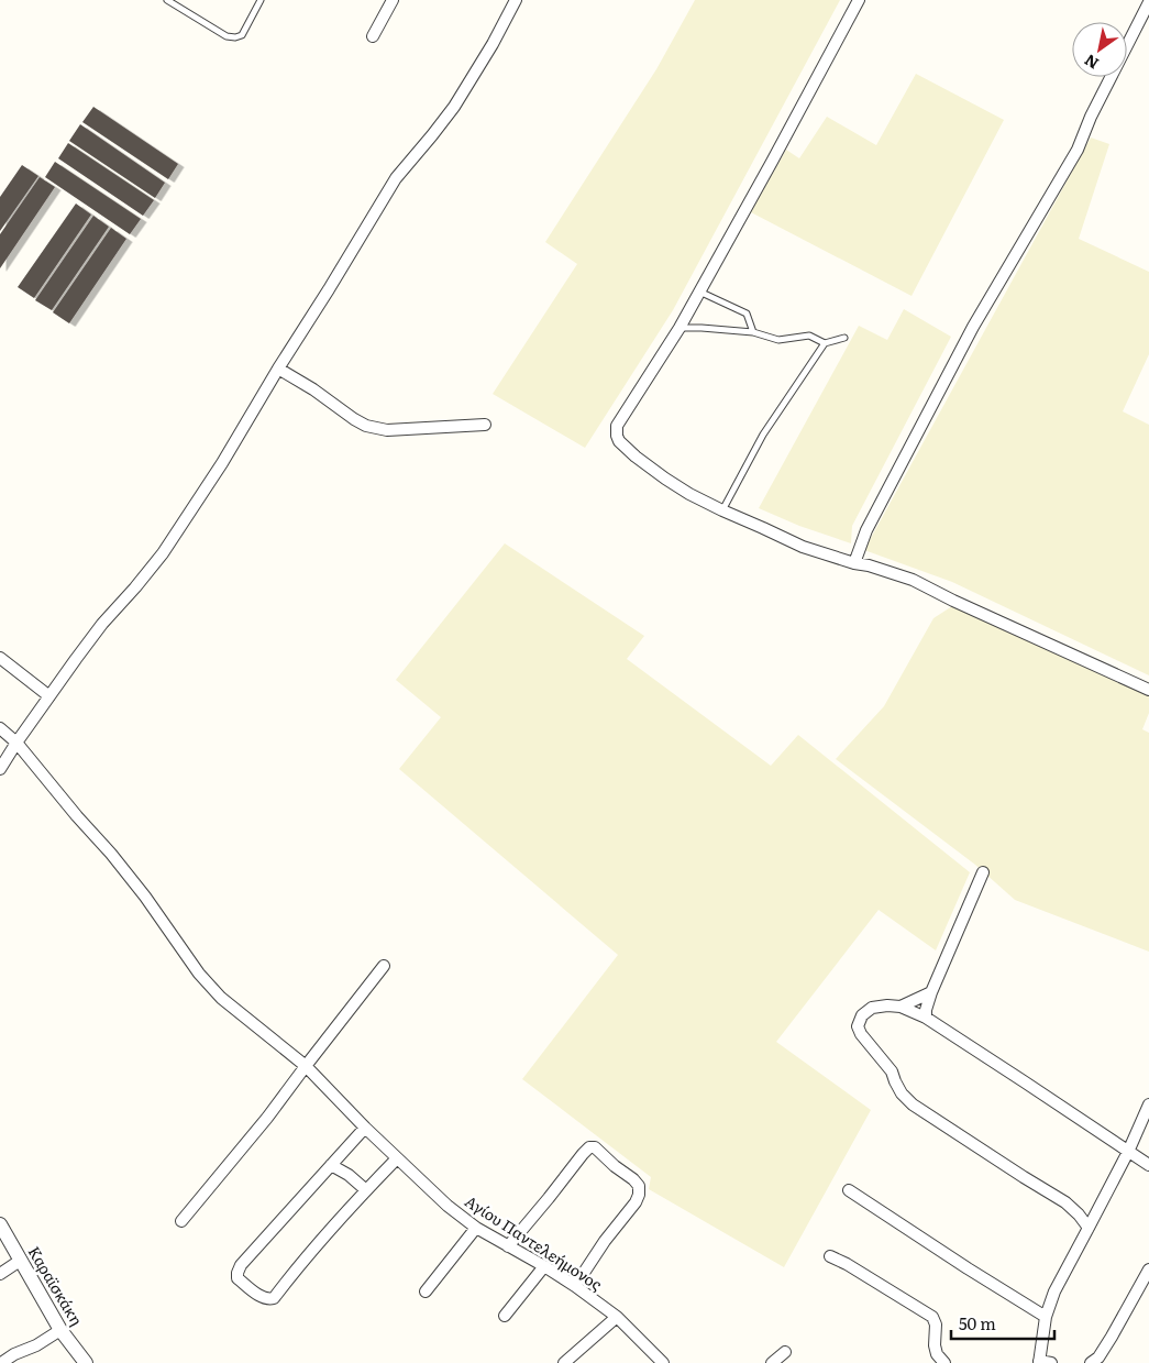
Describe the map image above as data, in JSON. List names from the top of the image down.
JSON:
{
  "streets": {
    "street": ["Αγίου Παντελεήμονος", "Καραϊσκάκη"]
  },
  "scale_bar": "50 m",
  "north": "bottom left"
}
